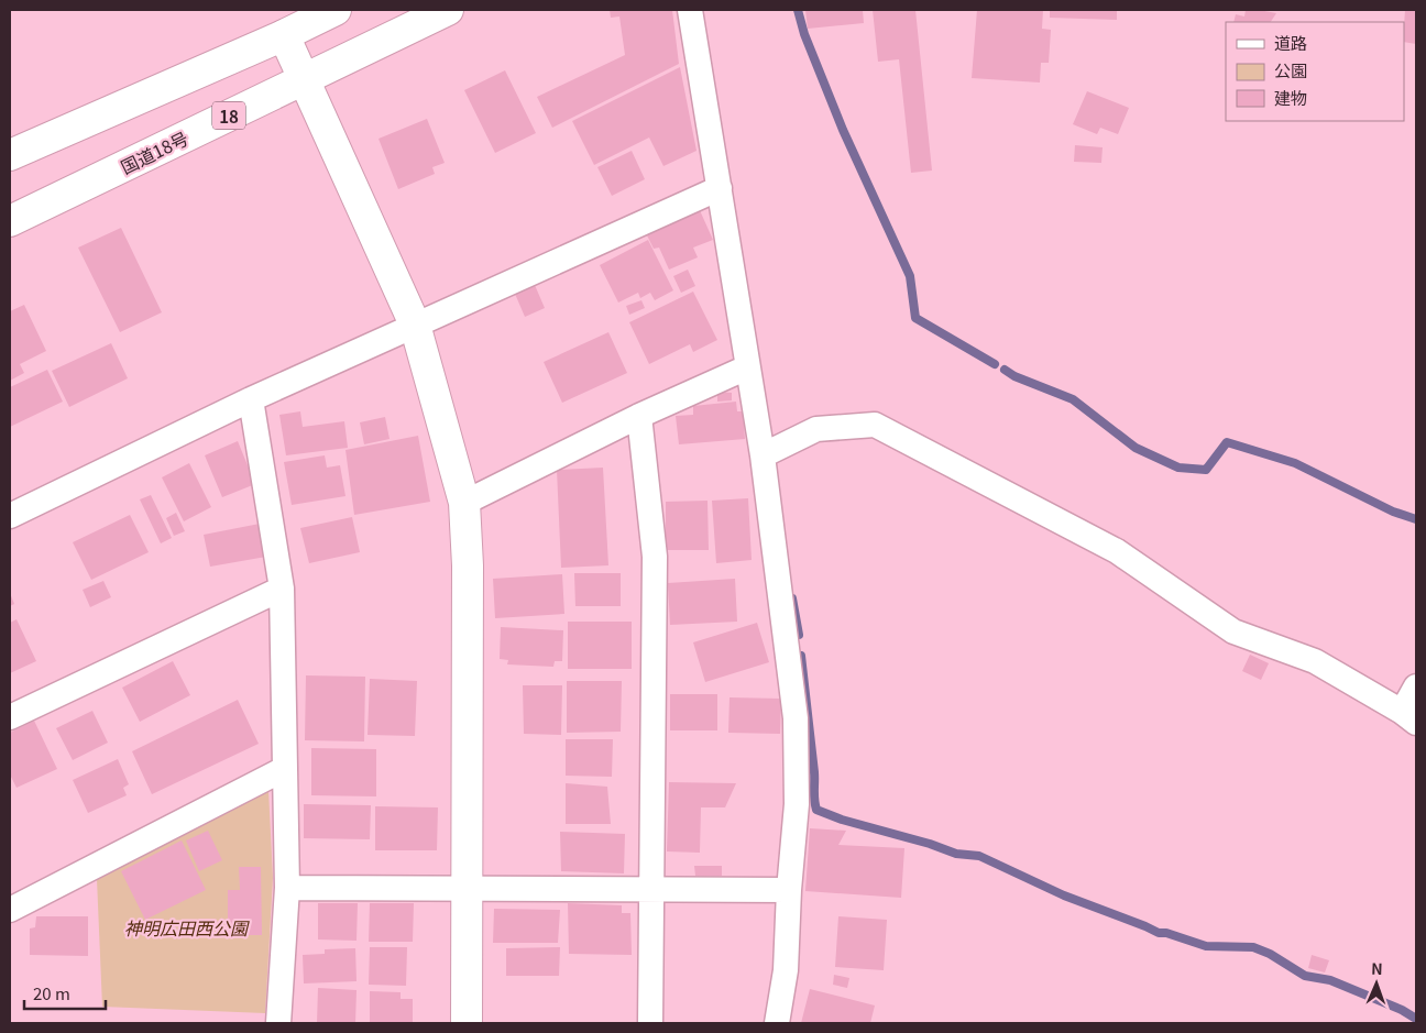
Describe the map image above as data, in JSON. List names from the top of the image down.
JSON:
{
  "streets": {
    "main road": ["18", "国道18号"]
  },
  "parks": ["神明広田西公園"],
  "legend": ["道路", "公園", "建物"],
  "scale_bar": "20 m",
  "north": "top"
}
